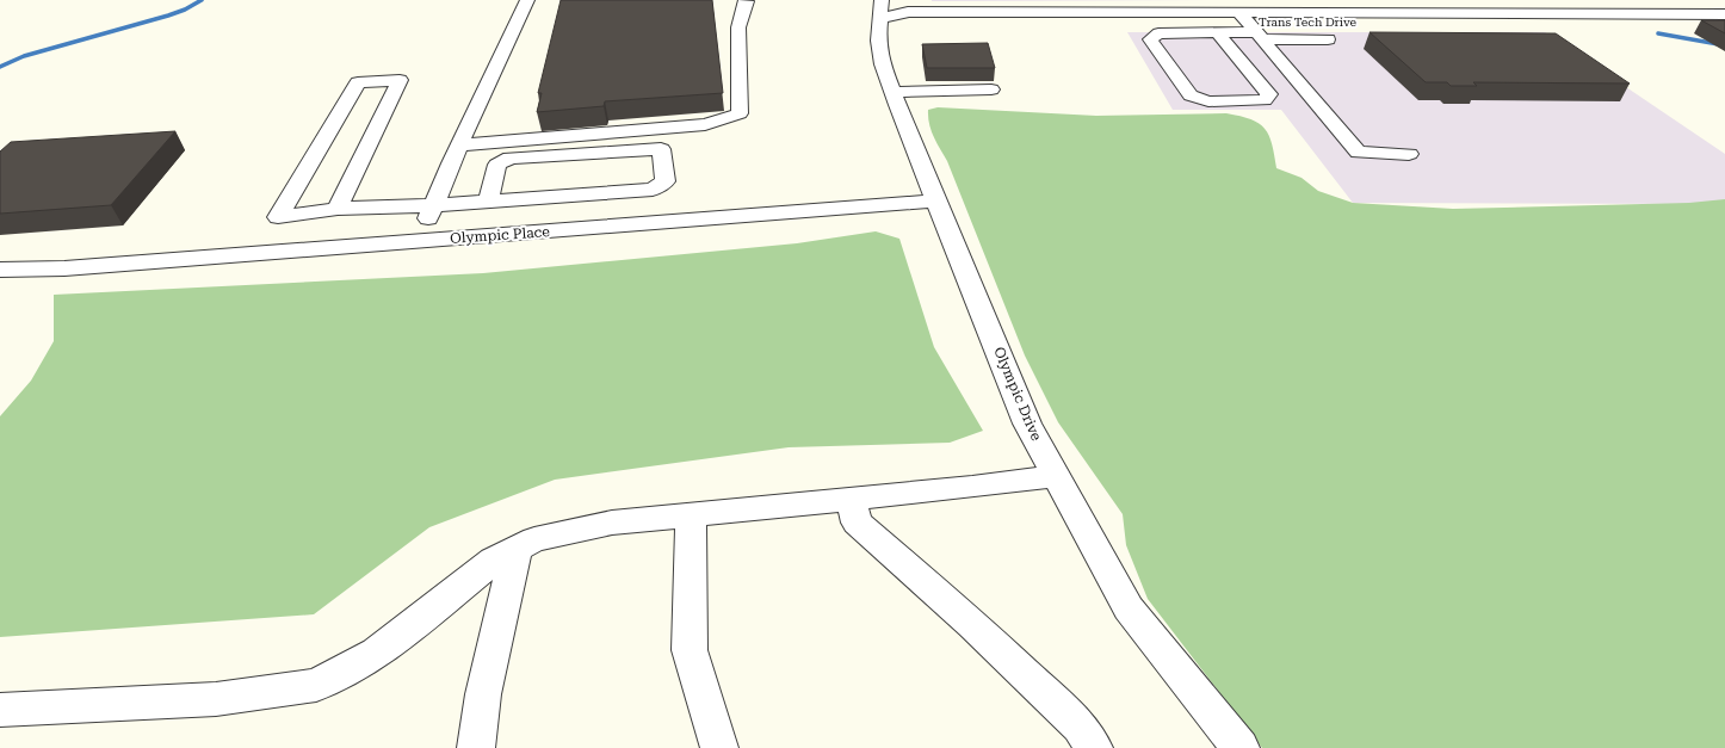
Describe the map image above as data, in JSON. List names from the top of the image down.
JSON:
{
  "streets": {
    "street": ["Trans Tech Drive", "Olympic Place", "Olympic Drive"]
  },
  "crossings": [
    ["Trans Tech Drive", "Olympic Drive"],
    ["Olympic Place", "Olympic Drive"]
  ]
}
